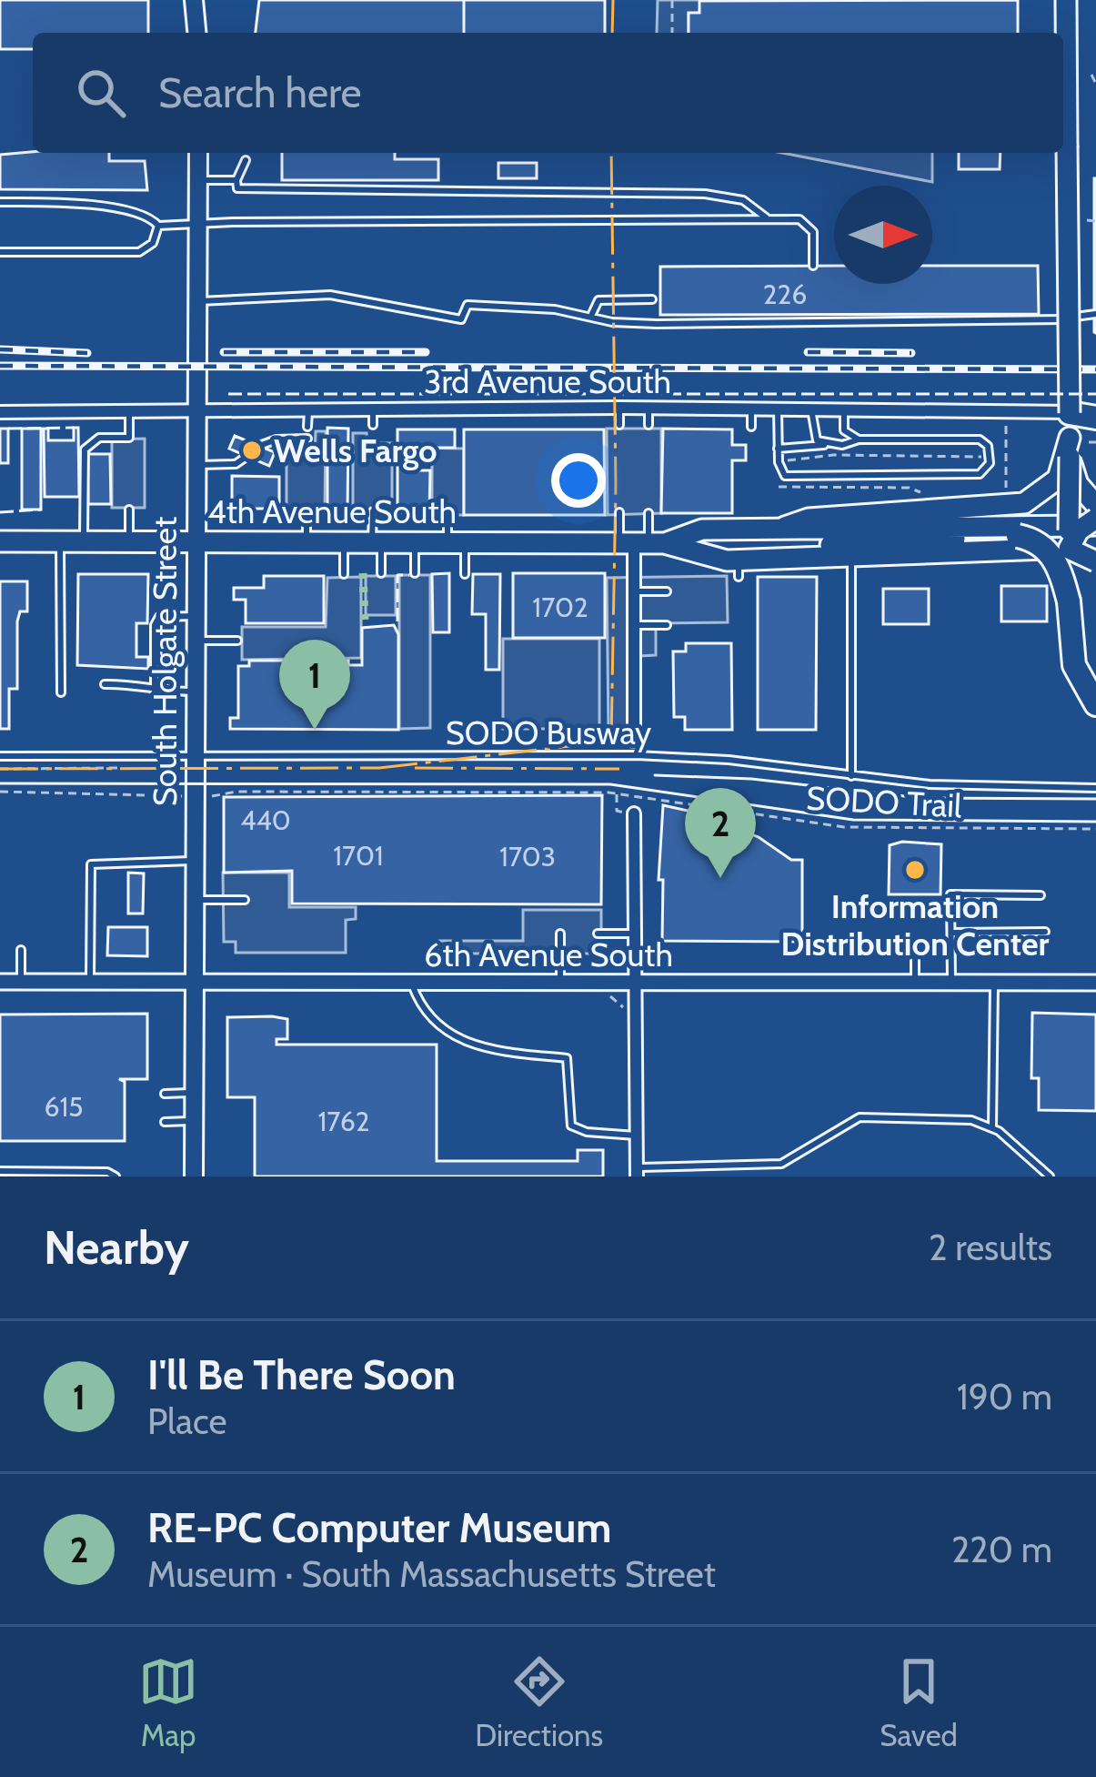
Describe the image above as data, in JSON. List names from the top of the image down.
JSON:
{
  "streets": {
    "main road": ["4th Avenue South", "South Holgate Street"],
    "street": ["3rd Avenue South", "6th Avenue South"],
    "lane": ["SODO Busway"],
    "path": ["SODO Trail"]
  },
  "crossings": [
    ["3rd Avenue South", "South Holgate Street"],
    ["4th Avenue South", "South Holgate Street"],
    ["South Holgate Street", "SODO Busway"],
    ["South Holgate Street", "6th Avenue South"]
  ],
  "places": ["Wells Fargo", "Information Distribution Center"],
  "house_numbers": [
    "226",
    "1702",
    "440",
    "1701",
    "1703",
    "615",
    "1762"
  ],
  "north": "right",
  "page": {
    "search": "Search here",
    "pins": ["1", "2"],
    "heading": ["Nearby", "2 results"],
    "list": [
      {
        "mark": "1",
        "name": "I'll Be There Soon",
        "note": "Place",
        "value": "190 m"
      },
      {
        "mark": "2",
        "name": "RE-PC Computer Museum",
        "note": "Museum · South Massachusetts Street",
        "value": "220 m"
      }
    ],
    "nav": ["Map", "Directions", "Saved"]
  }
}
